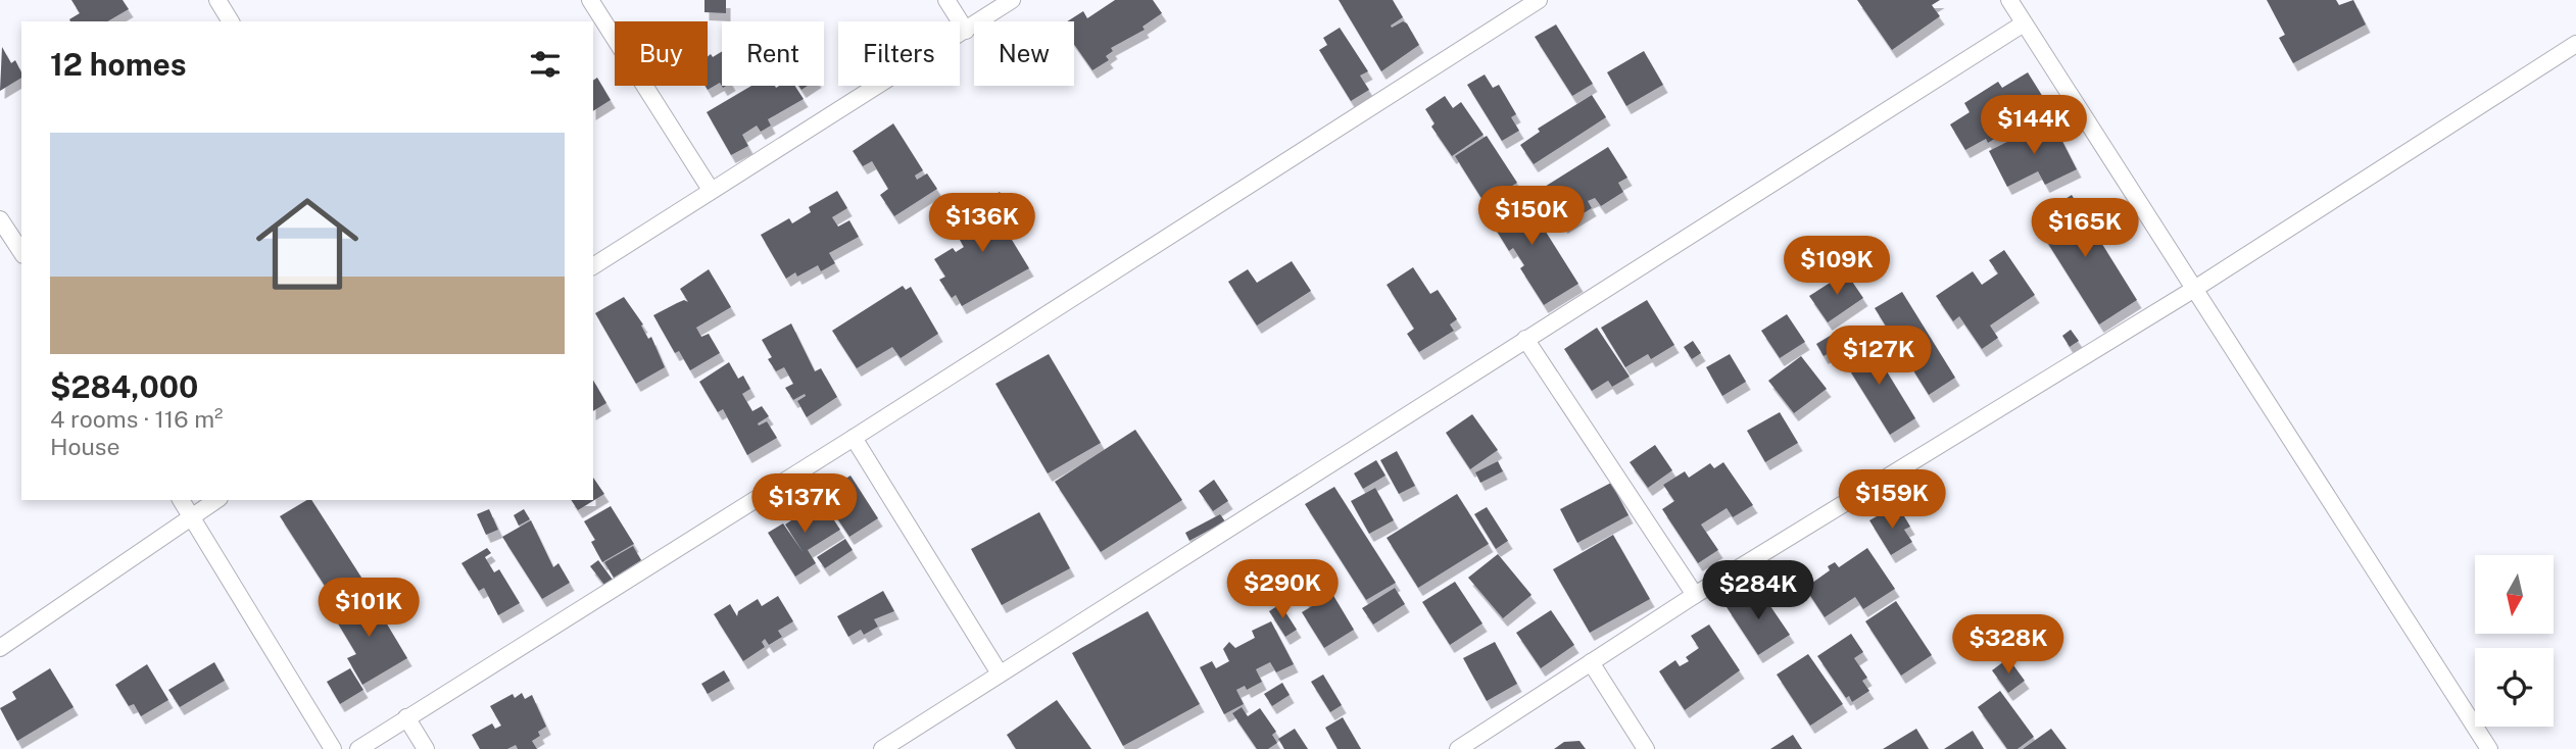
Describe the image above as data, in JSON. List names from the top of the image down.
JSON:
{
  "north": "bottom",
  "page": {
    "chip": [
      "Buy",
      "Rent",
      "Filters",
      "New"
    ],
    "heading": "12 homes",
    "price": [
      "$144K",
      "$150K",
      "$136K",
      "$165K",
      "$109K",
      "$127K",
      "$159K",
      "$137K",
      "$290K",
      "$284K",
      "$101K",
      "$328K"
    ],
    "list": [
      {
        "name": "$284,000",
        "note": "4 rooms · 116 m² · House"
      }
    ]
  }
}
